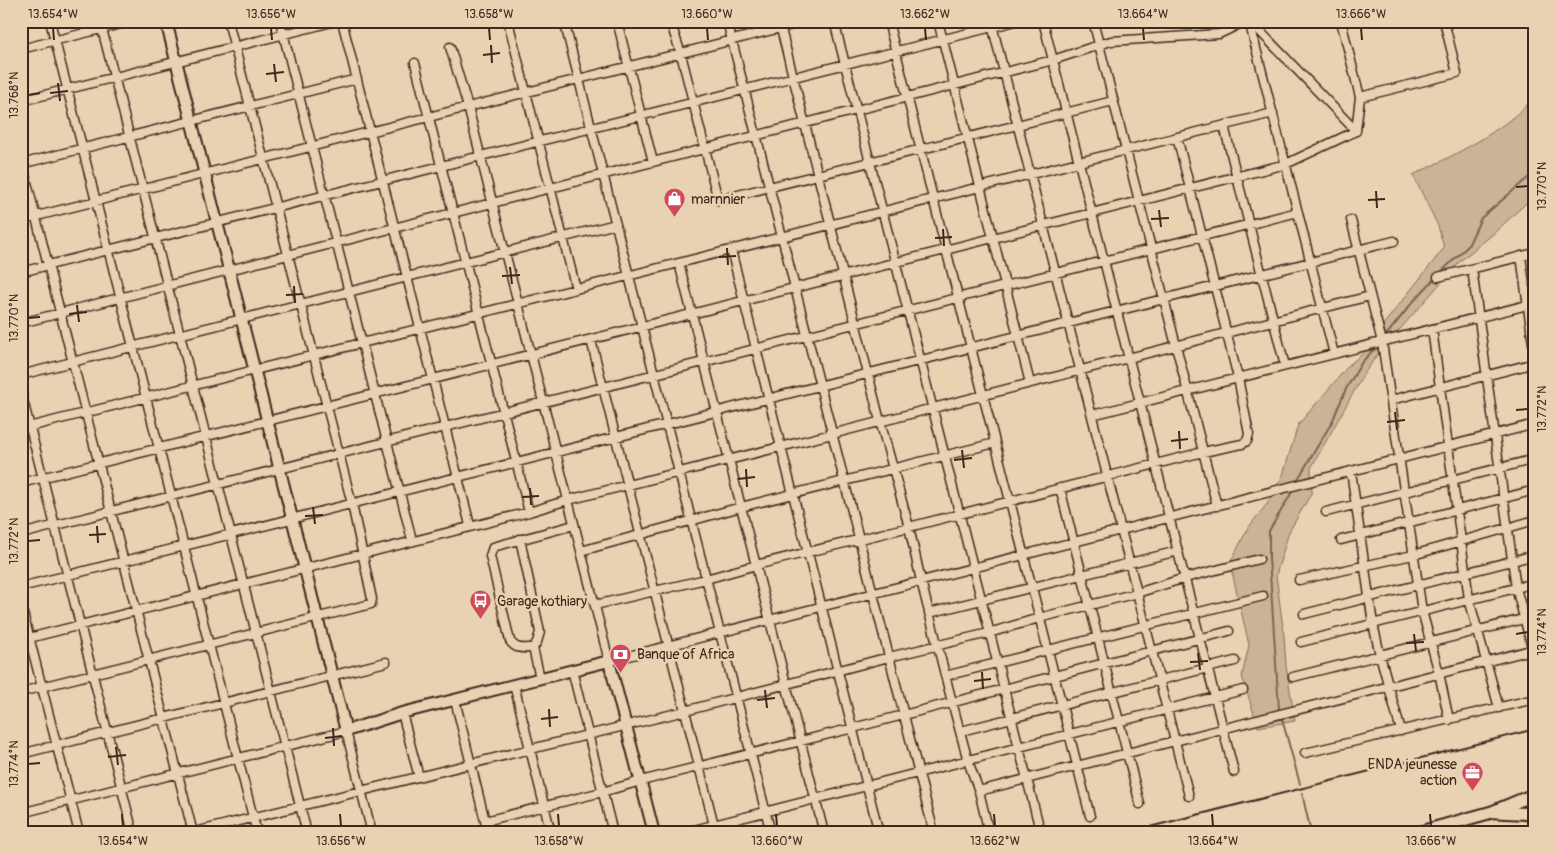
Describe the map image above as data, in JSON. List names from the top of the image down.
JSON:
{
  "places": {
    "shop": ["marnnier"],
    "bus stop": ["Garage kothiary"],
    "bank": ["Banque of Africa"],
    "office": ["ENDA jeunesse action"]
  },
  "coordinates": [
    "13.654°W",
    "13.656°W",
    "13.658°W",
    "13.660°W",
    "13.662°W",
    "13.664°W",
    "13.666°W",
    "13.768°N",
    "13.770°N",
    "13.772°N",
    "13.774°N"
  ]
}
